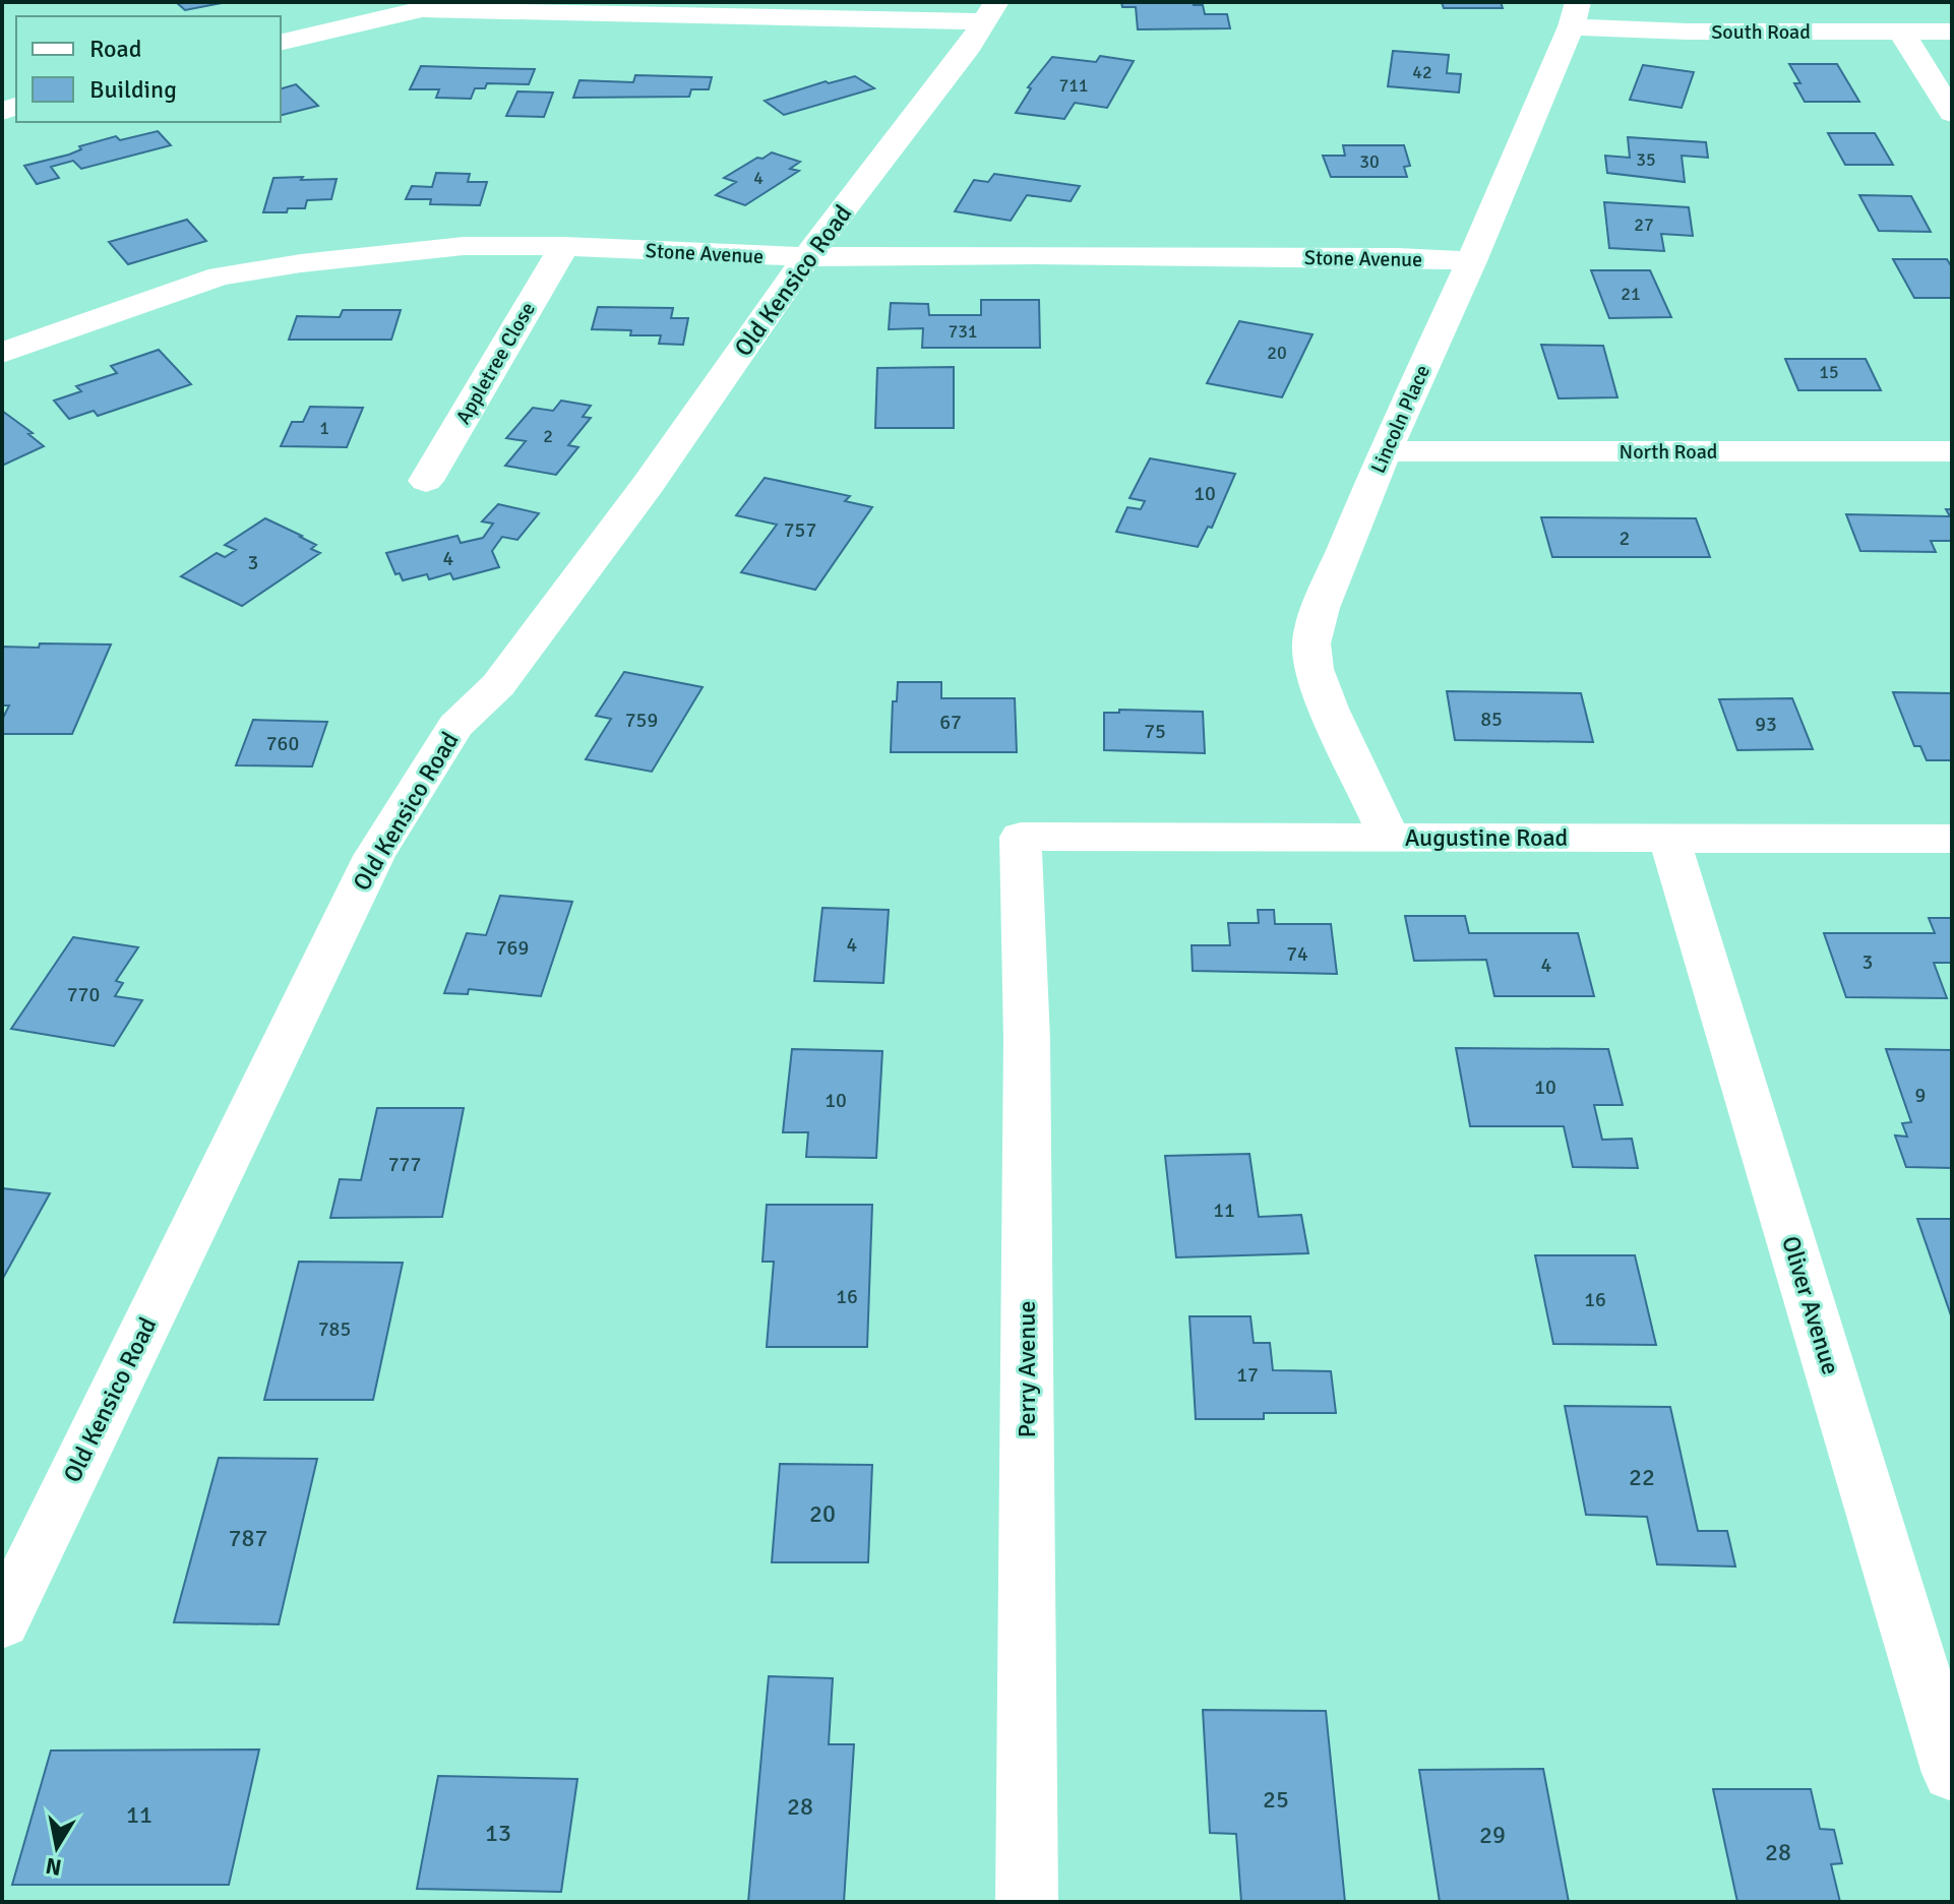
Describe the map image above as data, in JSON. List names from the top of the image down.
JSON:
{
  "streets": {
    "street": [
      "South Road",
      "Stone Avenue",
      "Old Kensico Road",
      "Appletree Close",
      "Lincoln Place",
      "North Road",
      "Augustine Road",
      "Oliver Avenue",
      "Perry Avenue"
    ]
  },
  "crossings": [
    ["South Road", "Lincoln Place"],
    ["Stone Avenue", "Old Kensico Road"],
    ["Stone Avenue", "Appletree Close"],
    ["Stone Avenue", "Lincoln Place"],
    ["Lincoln Place", "North Road"],
    ["Lincoln Place", "Augustine Road"],
    ["Augustine Road", "Oliver Avenue"],
    ["Augustine Road", "Perry Avenue"]
  ],
  "house_numbers": [
    "42",
    "711",
    "35",
    "30",
    "4",
    "27",
    "21",
    "731",
    "20",
    "15",
    "1",
    "2",
    "10",
    "757",
    "2",
    "4",
    "3",
    "85",
    "759",
    "67",
    "93",
    "75",
    "760",
    "4",
    "769",
    "74",
    "3",
    "4",
    "770",
    "10",
    "9",
    "10",
    "777",
    "11",
    "16",
    "16",
    "785",
    "17",
    "22",
    "20",
    "787",
    "25",
    "28",
    "11",
    "13",
    "29",
    "28"
  ],
  "legend": ["Road", "Building"],
  "north": "bottom"
}
